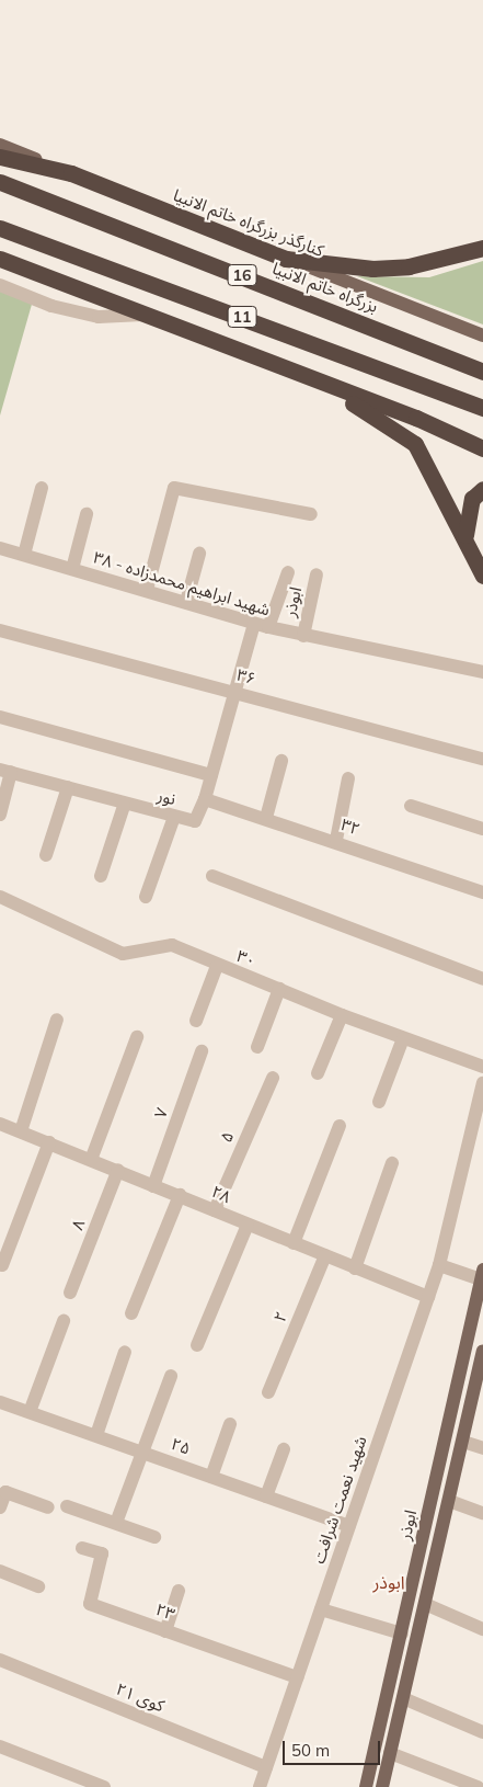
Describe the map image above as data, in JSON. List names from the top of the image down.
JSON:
{
  "streets": {
    "highway": [
      "کنارگذر بزرگراه خاتم الانبیا",
      "16",
      "بزرگراه خاتم الانبیا",
      "11"
    ],
    "main road": ["ابوذر"],
    "street": [
      "شهید ابراهیم محمدزاده - ۳۸",
      "۳۶",
      "نور",
      "۳۲",
      "۳۰",
      "۷",
      "۵",
      "۲۸",
      "۸",
      "۲",
      "۲۵",
      "شهید نعمت شرافت",
      "۲۳",
      "کوی ۲۱"
    ]
  },
  "crossings": [
    ["کنارگذر بزرگراه خاتم الانبیا", "16"],
    ["شهید ابراهیم محمدزاده - ۳۸", "ابوذر"],
    ["شهید ابراهیم محمدزاده - ۳۸", "نور"],
    ["۳۶", "نور"],
    ["نور", "۳۲"],
    ["۷", "۲۸"],
    ["۵", "۲۸"],
    ["۲۸", "۸"],
    ["۲۸", "۲"],
    ["۲۸", "شهید نعمت شرافت"],
    ["۲۵", "شهید نعمت شرافت"],
    ["شهید نعمت شرافت", "۲۳"],
    ["شهید نعمت شرافت", "کوی ۲۱"]
  ],
  "districts": ["ابوذر"],
  "scale_bar": "50 m"
}
